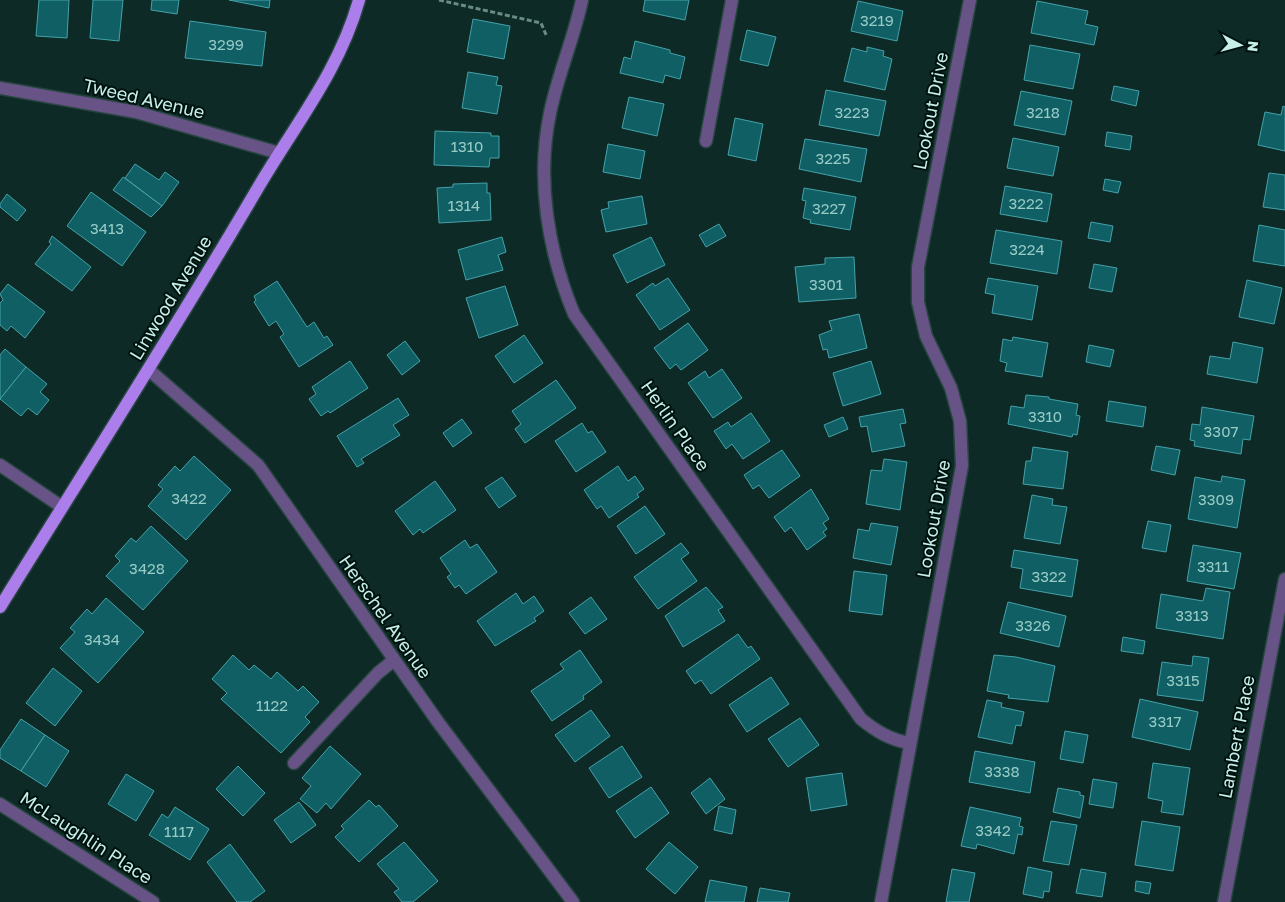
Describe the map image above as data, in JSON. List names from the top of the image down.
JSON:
{
  "streets": {
    "main road": ["Linwood Avenue"],
    "street": [
      "Tweed Avenue",
      "Lookout Drive",
      "Herlin Place",
      "Herschel Avenue",
      "Lambert Place",
      "McLaughlin Place"
    ]
  },
  "crossings": [
    ["Tweed Avenue", "Linwood Avenue"],
    ["Lookout Drive", "Herlin Place"],
    ["Linwood Avenue", "Herschel Avenue"]
  ],
  "house_numbers": [
    "3219",
    "3299",
    "3223",
    "3218",
    "1310",
    "3225",
    "3222",
    "1314",
    "3227",
    "3413",
    "3224",
    "3301",
    "3310",
    "3307",
    "3422",
    "3309",
    "3311",
    "3428",
    "3322",
    "3313",
    "3326",
    "3434",
    "3315",
    "1122",
    "3317",
    "3338",
    "3342",
    "1117"
  ],
  "north": "right"
}
